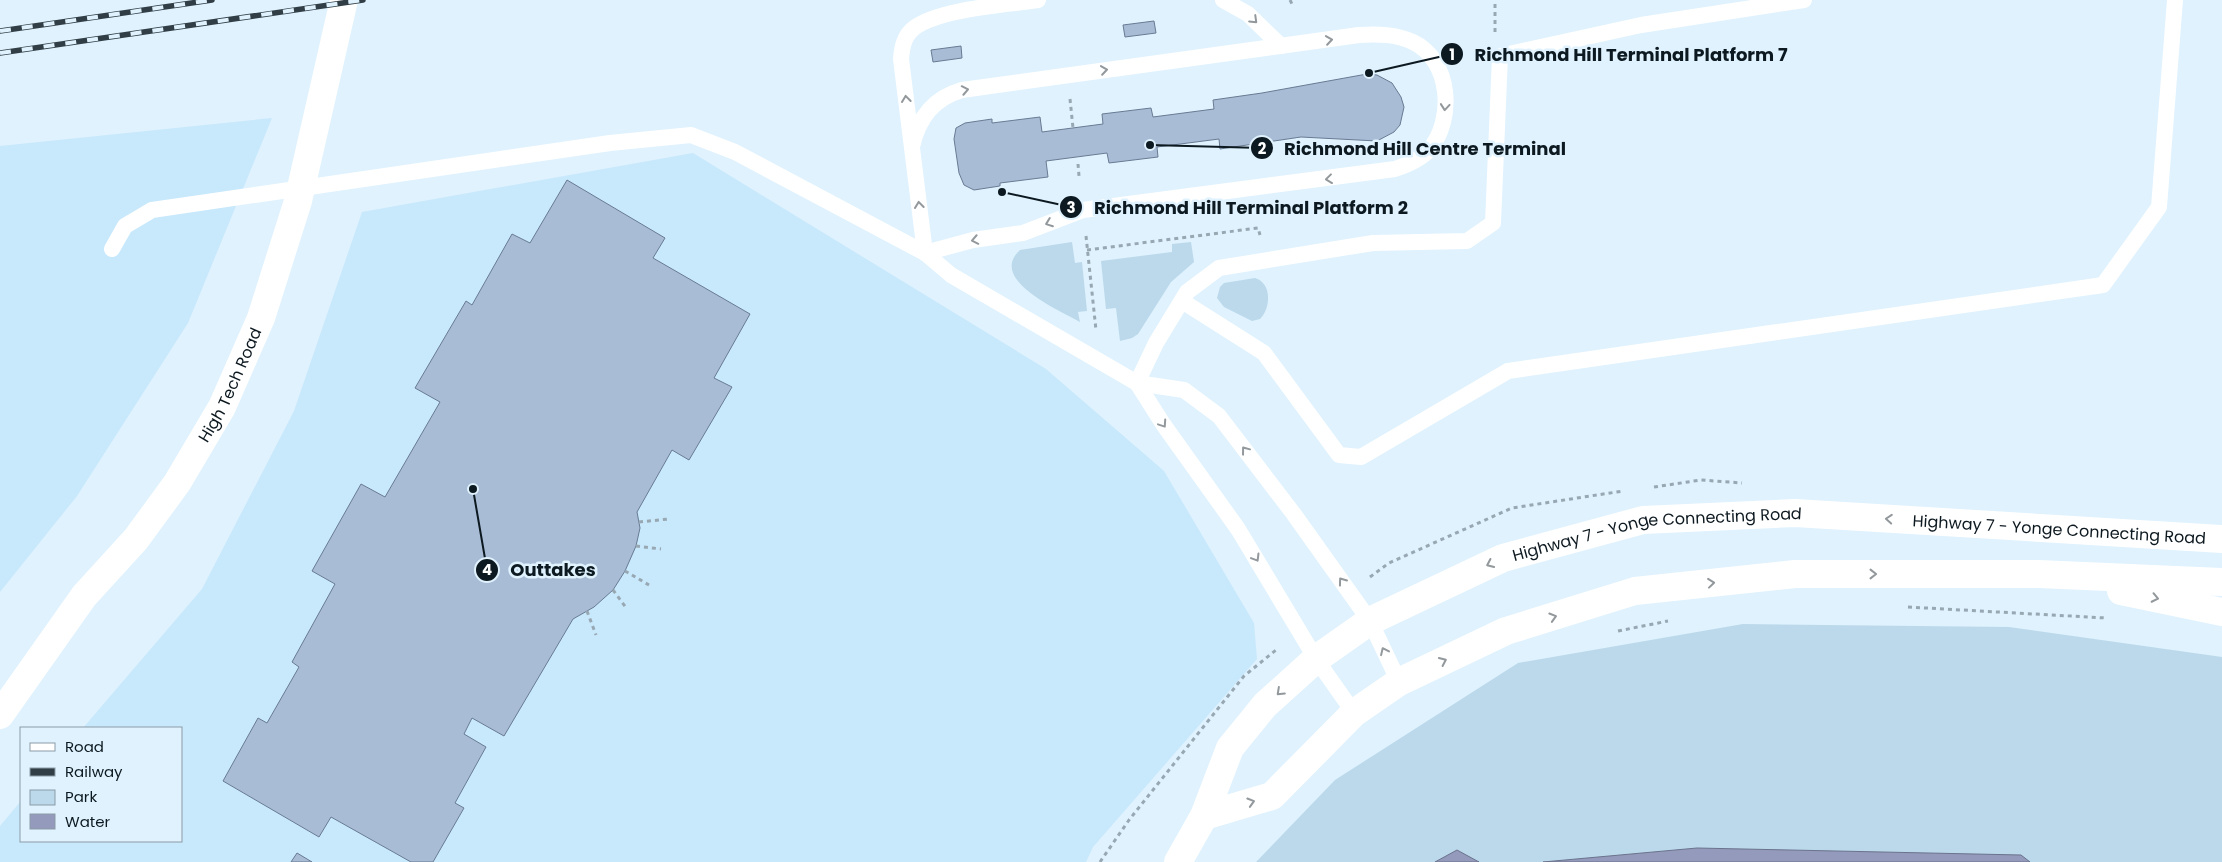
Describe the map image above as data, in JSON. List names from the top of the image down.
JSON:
{
  "streets": {
    "main road": ["High Tech Road", "Highway 7 - Yonge Connecting Road"]
  },
  "places": [
    "Richmond Hill Terminal Platform 7",
    "Richmond Hill Centre Terminal",
    "Richmond Hill Terminal Platform 2",
    "Outtakes"
  ],
  "legend": [
    "Road",
    "Railway",
    "Park",
    "Water"
  ]
}
